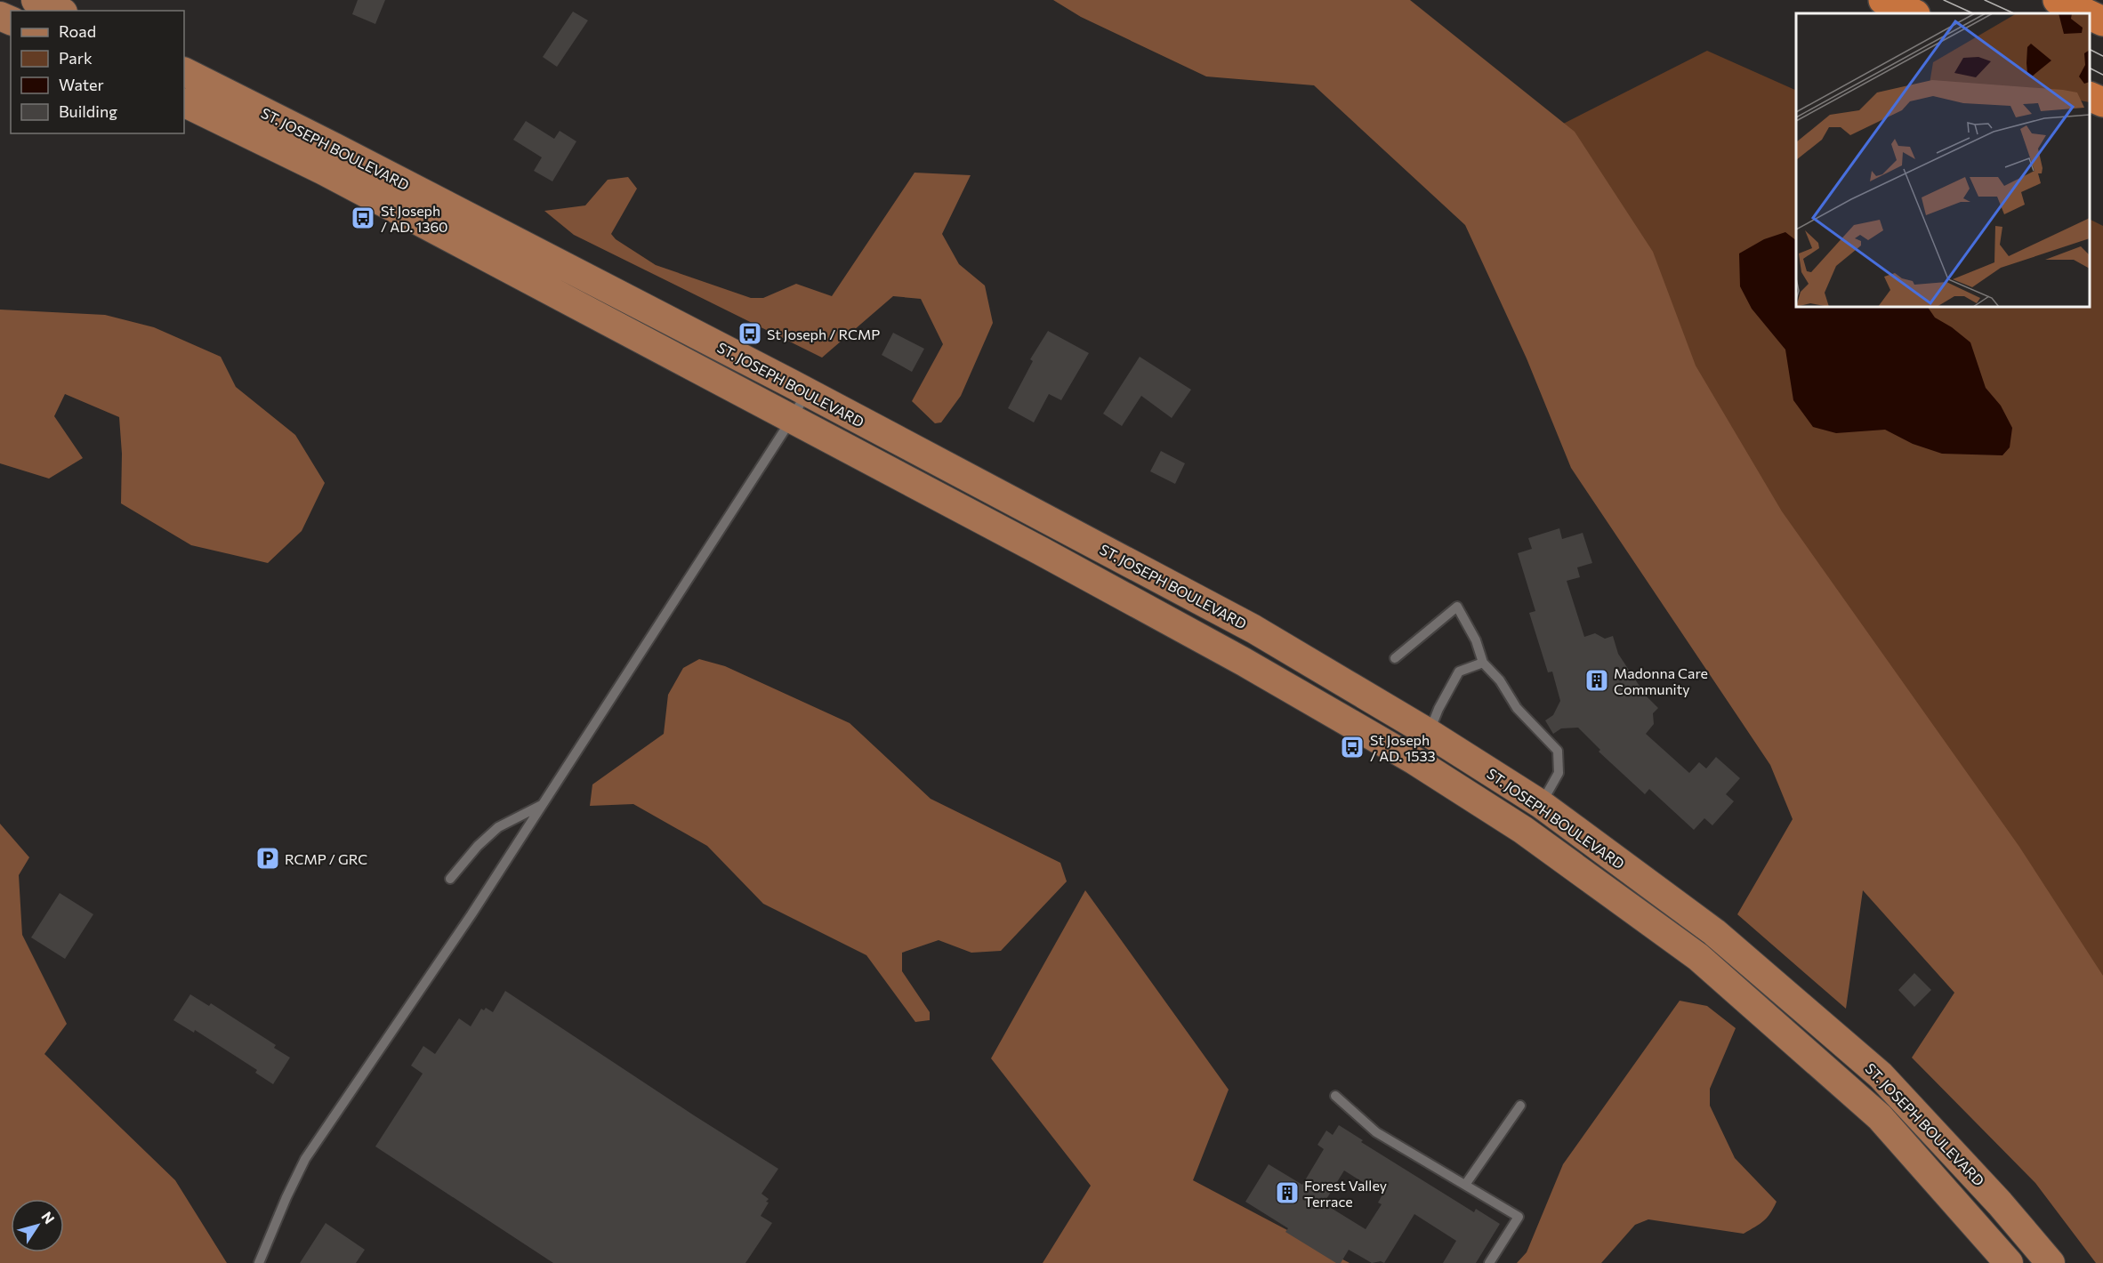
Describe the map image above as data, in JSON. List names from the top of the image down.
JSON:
{
  "streets": {
    "main road": ["ST. JOSEPH BOULEVARD"]
  },
  "places": {
    "bus stop": ["St Joseph / AD. 1360", "St Joseph / RCMP", "St Joseph / AD. 1533"],
    "building": ["Madonna Care Community", "Forest Valley Terrace"],
    "parking": ["RCMP / GRC"]
  },
  "legend": [
    "Road",
    "Park",
    "Water",
    "Building"
  ],
  "north": "top right"
}
